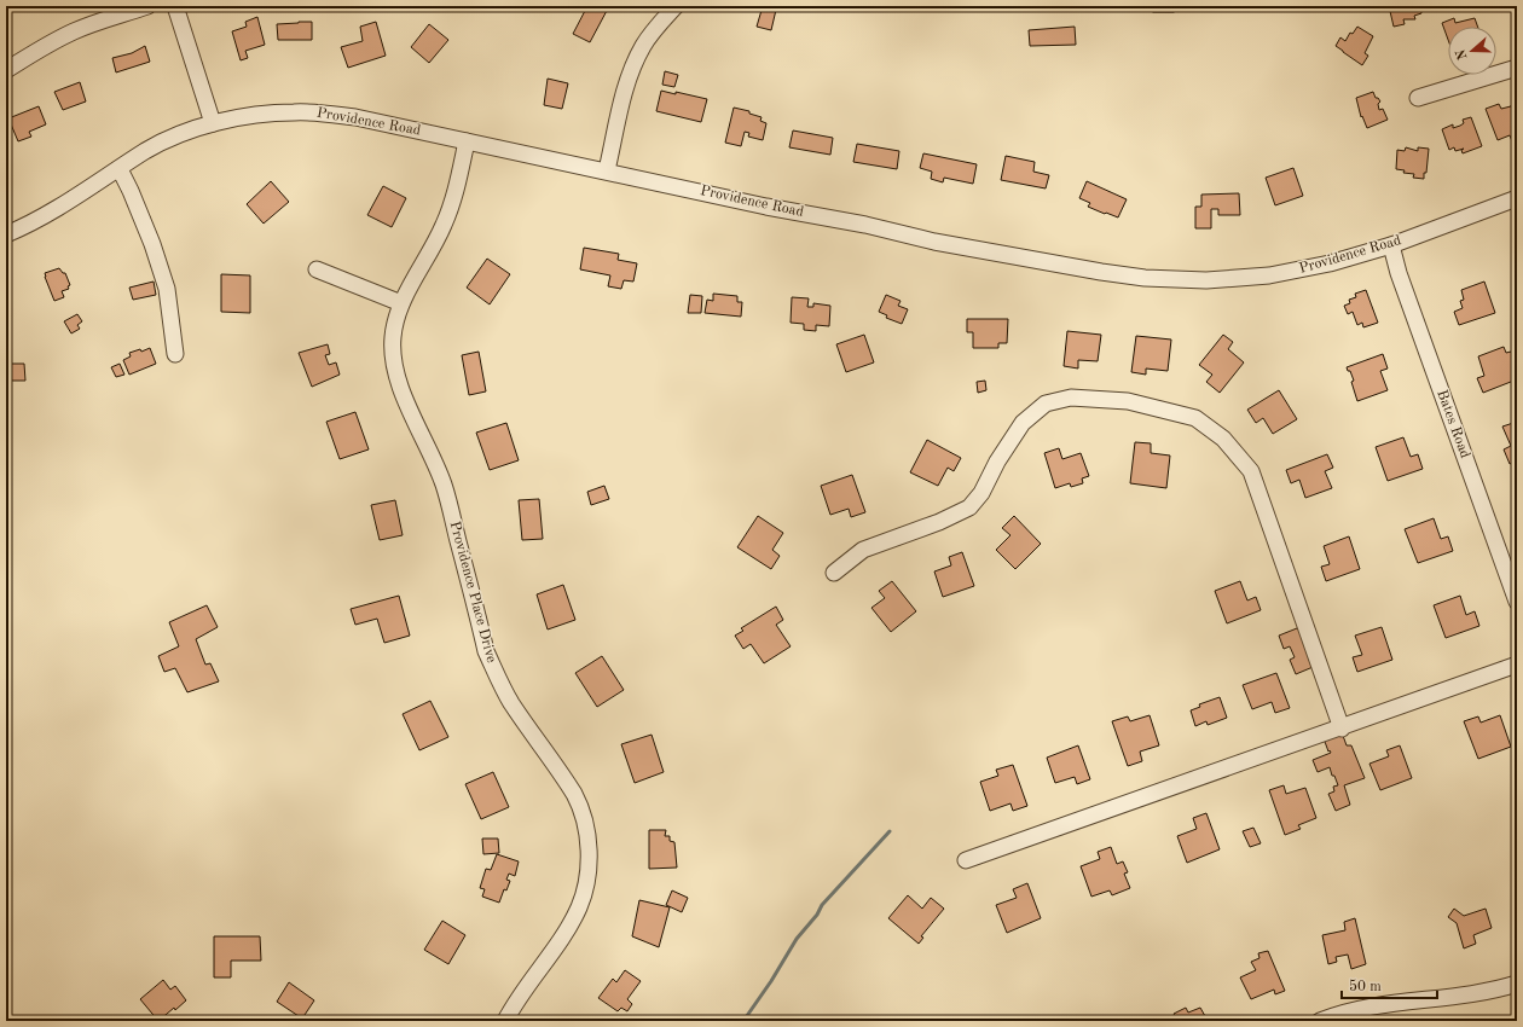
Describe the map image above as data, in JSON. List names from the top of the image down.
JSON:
{
  "streets": {
    "street": ["Providence Road", "Bates Road", "Providence Place Drive"]
  },
  "crossings": [
    ["Providence Road", "Bates Road"],
    ["Providence Road", "Providence Place Drive"]
  ],
  "scale_bar": "50 m",
  "north": "left"
}
